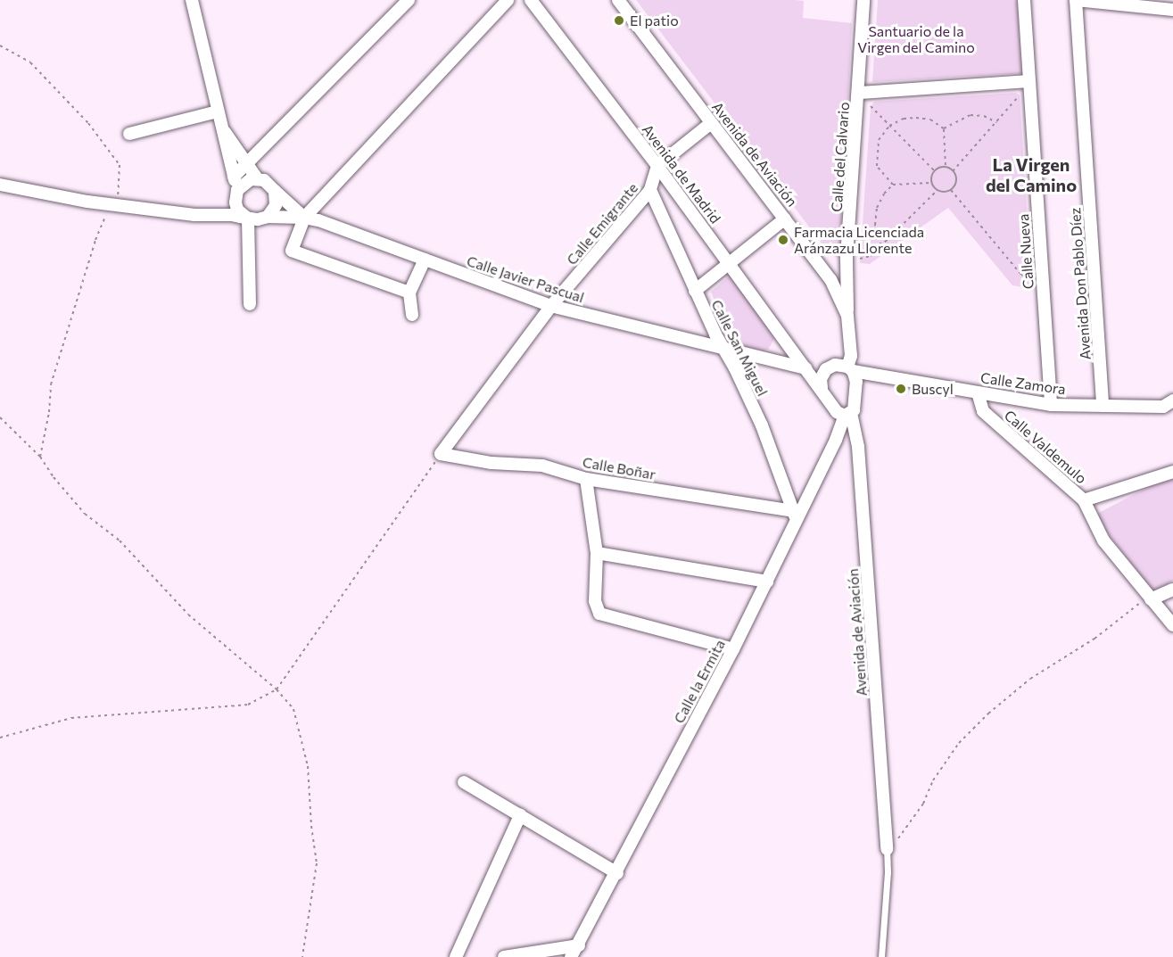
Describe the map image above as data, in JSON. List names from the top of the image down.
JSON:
{
  "streets": {
    "street": [
      "Avenida de Aviación",
      "Calle del Calvario",
      "Avenida de Madrid",
      "Calle Emigrante",
      "Calle Nueva",
      "Calle Javier Pascual",
      "Avenida Don Pablo Díez",
      "Calle San Miguel",
      "Calle Zamora",
      "Calle Valdemulo",
      "Calle Boñar",
      "Calle la Ermita"
    ]
  },
  "crossings": [
    ["Avenida de Aviación", "Calle del Calvario"],
    ["Avenida de Aviación", "Calle Javier Pascual"],
    ["Avenida de Aviación", "Calle Zamora"],
    ["Avenida de Aviación", "Calle la Ermita"],
    ["Avenida de Madrid", "Calle Emigrante"],
    ["Avenida de Madrid", "Calle Javier Pascual"],
    ["Calle Emigrante", "Calle Javier Pascual"],
    ["Calle Emigrante", "Calle San Miguel"],
    ["Calle Emigrante", "Calle Boñar"],
    ["Calle Nueva", "Calle Zamora"],
    ["Calle Javier Pascual", "Calle San Miguel"],
    ["Calle Javier Pascual", "Calle Zamora"],
    ["Avenida Don Pablo Díez", "Calle Zamora"],
    ["Calle San Miguel", "Calle Boñar"],
    ["Calle San Miguel", "Calle la Ermita"],
    ["Calle Zamora", "Calle Valdemulo"],
    ["Calle Boñar", "Calle la Ermita"]
  ],
  "districts": ["La Virgen del Camino"],
  "parks": ["Santuario de la Virgen del Camino"],
  "places": ["El patio", "Farmacia Licenciada Aránzazu Llorente", "Buscyl"]
}
